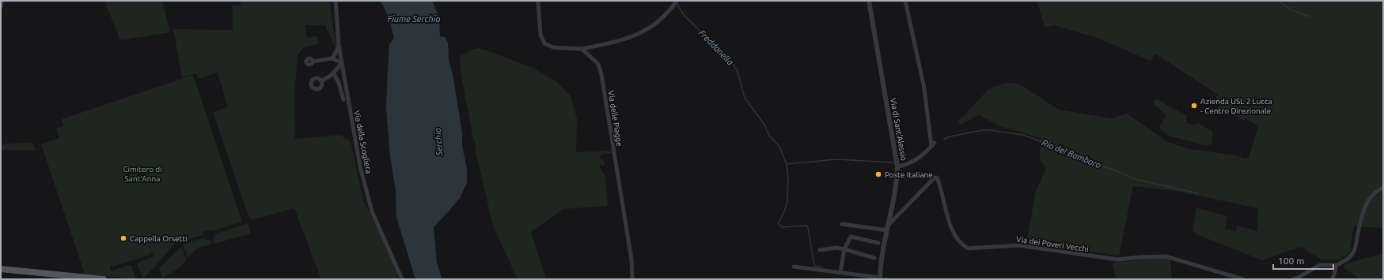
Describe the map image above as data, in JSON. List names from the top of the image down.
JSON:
{
  "streets": {
    "street": [
      "Via delle Piagge",
      "Via di Sant'Alessio",
      "Via della Scogliera",
      "Via dei Poveri Vecchi"
    ]
  },
  "crossings": [
    ["Via di Sant'Alessio", "Via dei Poveri Vecchi"]
  ],
  "water": [
    "Fiume Serchio",
    "Freddanella",
    "Serchio",
    "Rio del Bamboro"
  ],
  "parks": ["Cimitero di Sant'Anna"],
  "places": ["Azienda USL 2 Lucca - Centro Direzionale", "Poste Italiane", "Cappella Orsetti"],
  "scale_bar": "100 m"
}
